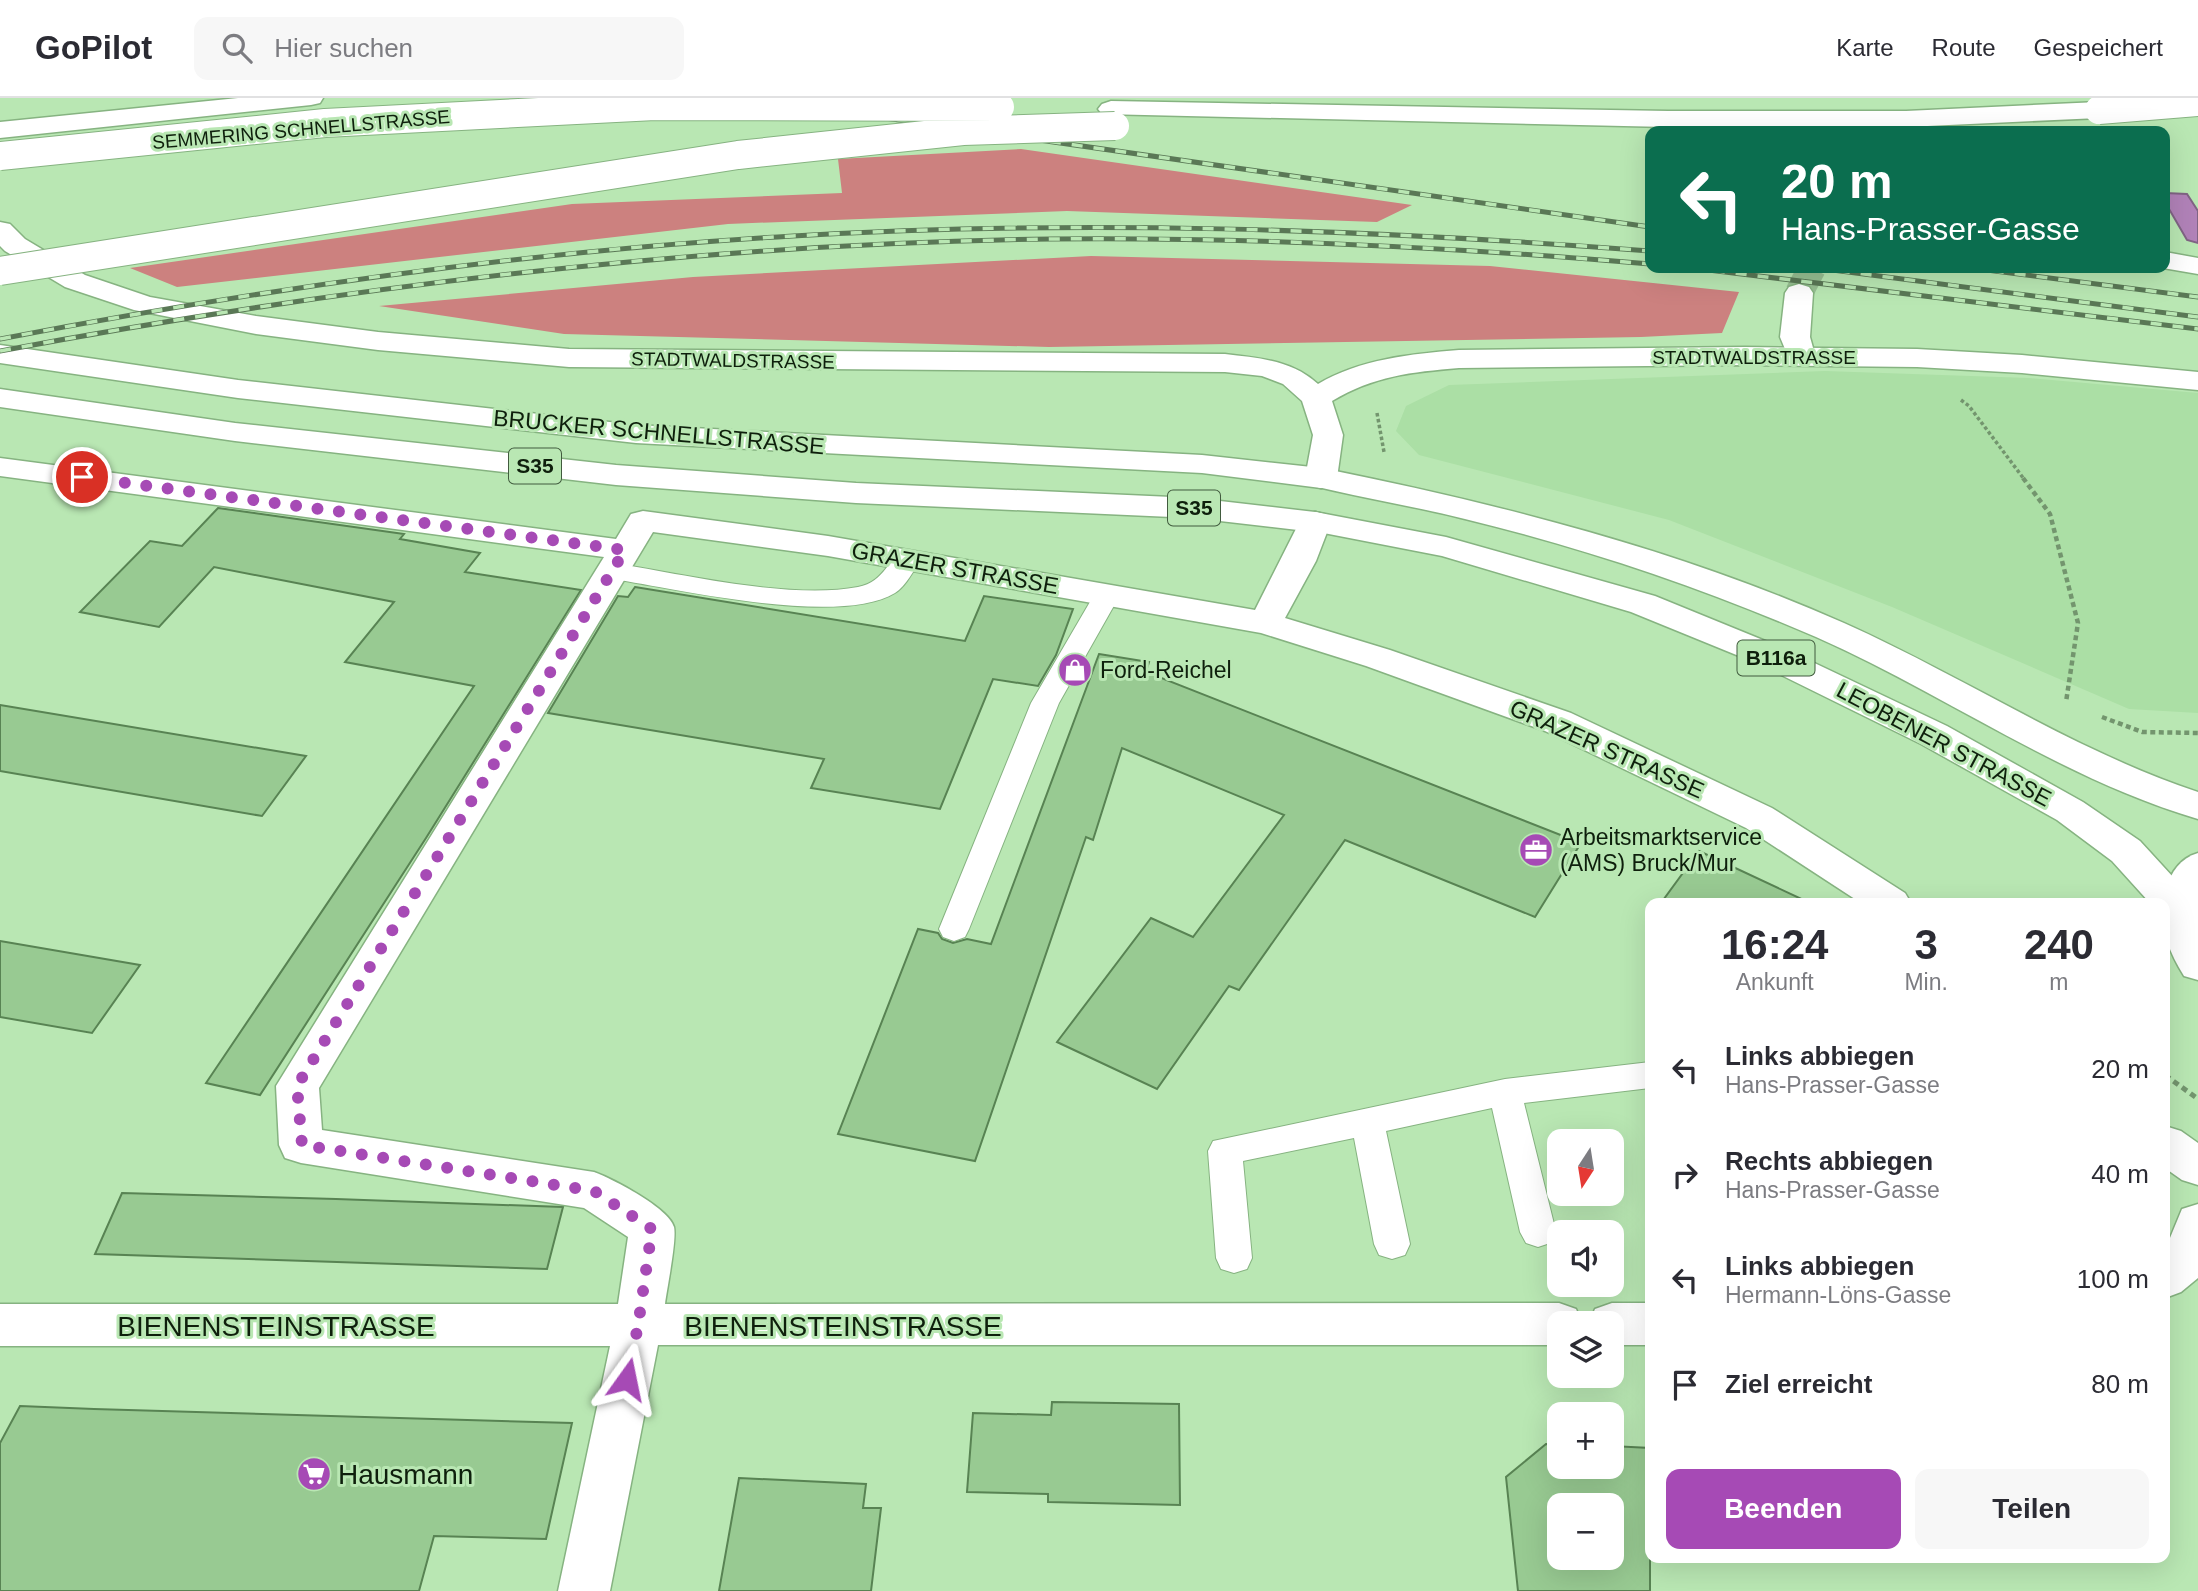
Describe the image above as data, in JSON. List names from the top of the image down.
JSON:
{
  "streets": {
    "main road": [
      "SEMMERING SCHNELLSTRASSE",
      "STADTWALDSTRASSE",
      "BRUCKER SCHNELLSTRASSE",
      "S35",
      "GRAZER STRASSE",
      "B116a",
      "LEOBENER STRASSE",
      "BIENENSTEINSTRASSE"
    ]
  },
  "crossings": [
    ["BRUCKER SCHNELLSTRASSE", "B116a"],
    ["BRUCKER SCHNELLSTRASSE", "LEOBENER STRASSE"]
  ],
  "places": {
    "shop": ["Ford-Reichel"],
    "office": ["Arbeitsmarktservice (AMS) Bruck/Mur"],
    "supermarket": ["Hausmann"]
  },
  "north": "bottom",
  "page": {
    "header": "GoPilot",
    "search": "Hier suchen",
    "nav": ["Karte", "Route", "Gespeichert"],
    "turn": ["20 m", "Hans-Prasser-Gasse"],
    "eta": [
      "16:24",
      "Ankunft",
      "3",
      "Min.",
      "240",
      "m"
    ],
    "list": [
      {
        "name": "Links abbiegen",
        "note": "Hans-Prasser-Gasse",
        "value": "20 m"
      },
      {
        "name": "Rechts abbiegen",
        "note": "Hans-Prasser-Gasse",
        "value": "40 m"
      },
      {
        "name": "Links abbiegen",
        "note": "Hermann-Löns-Gasse",
        "value": "100 m"
      },
      {
        "name": "Ziel erreicht",
        "value": "80 m"
      }
    ],
    "map_buttons": ["+", "−"],
    "buttons": ["Beenden", "Teilen"]
  }
}
